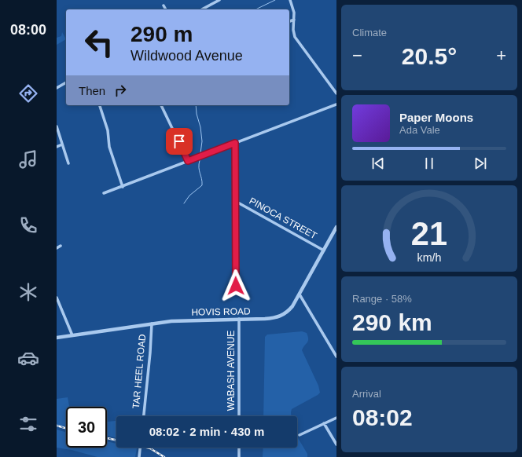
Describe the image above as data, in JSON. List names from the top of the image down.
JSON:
{
  "streets": {
    "street": [
      "PINOCA STREET",
      "HOVIS ROAD",
      "WABASH AVENUE",
      "TAR HEEL ROAD"
    ]
  },
  "crossings": [
    ["PINOCA STREET", "HOVIS ROAD"],
    ["HOVIS ROAD", "WABASH AVENUE"],
    ["HOVIS ROAD", "TAR HEEL ROAD"]
  ],
  "page": {
    "tabs": "08:00",
    "tile": [
      "Climate",
      ["Range · 58%", "290 km"],
      ["Arrival", "08:02"]
    ],
    "turn": ["290 m", "Wildwood Avenue"],
    "heat": ["−", "20.5°", "+"],
    "then": "Then",
    "song": ["Paper Moons", "Ada Vale"],
    "limit": "30",
    "trip": "08:02 · 2 min · 430 m",
    "gauge": ["21", "km/h"]
  }
}
